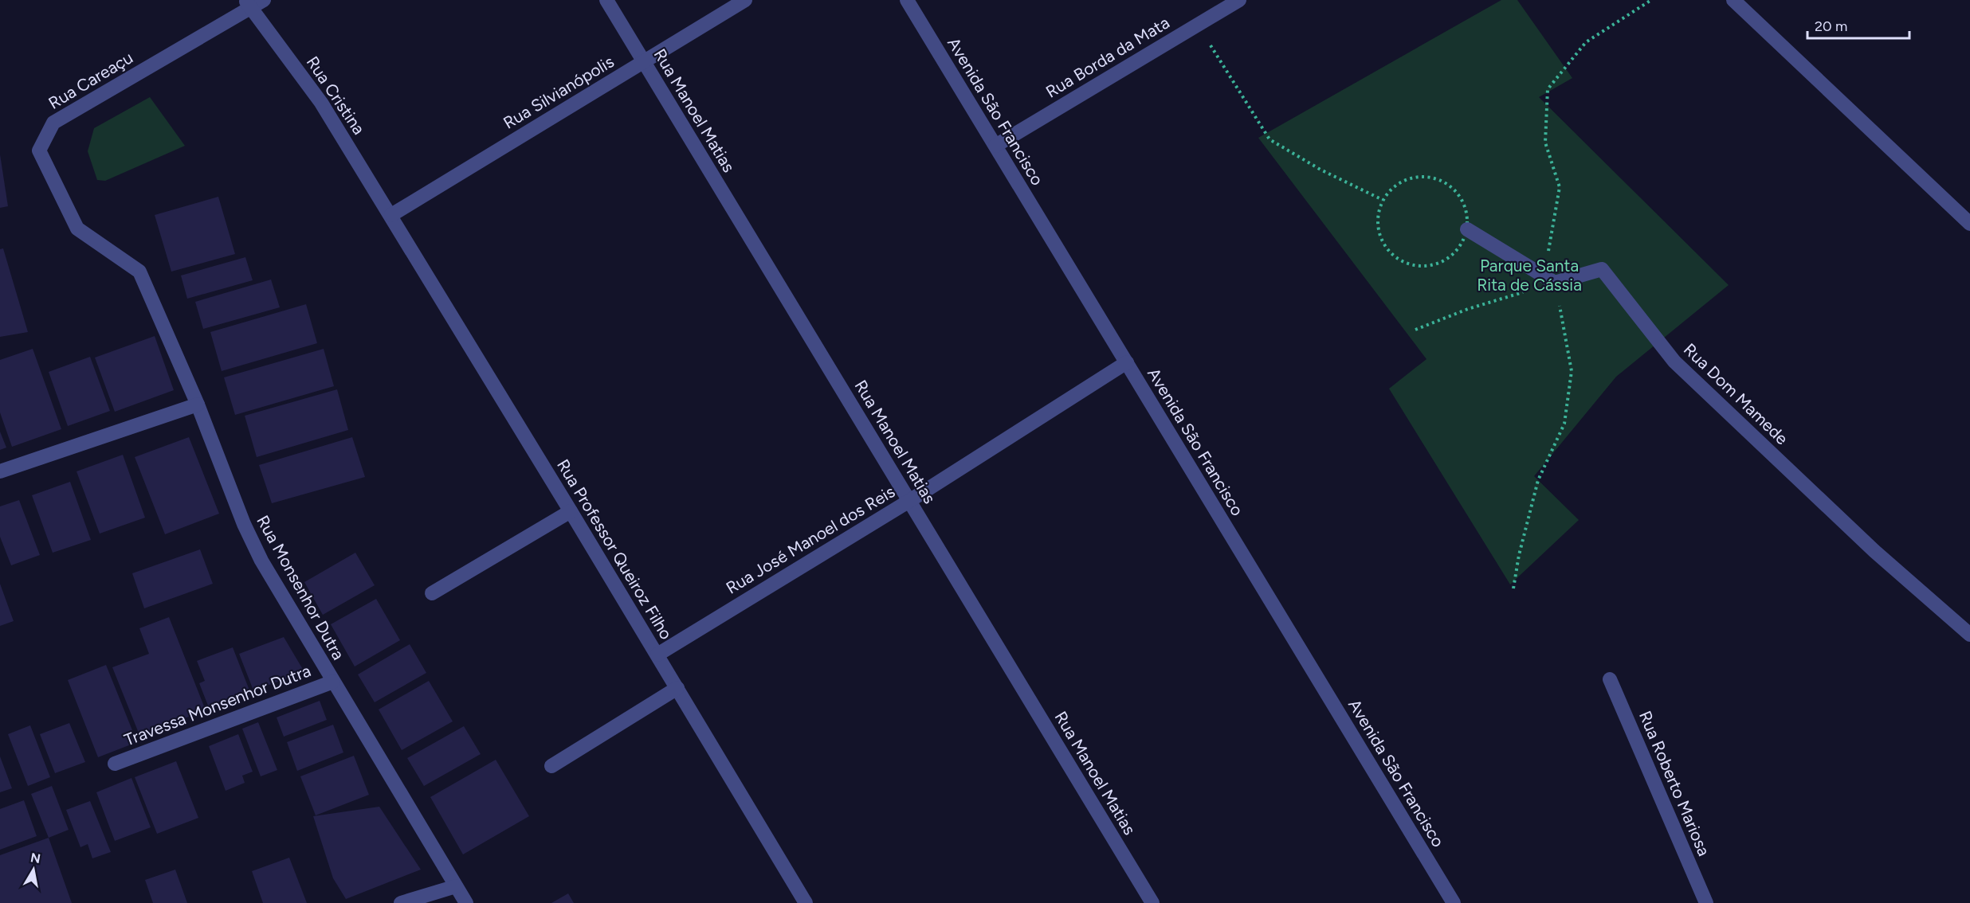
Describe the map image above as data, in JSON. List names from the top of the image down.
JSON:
{
  "streets": {
    "street": [
      "Rua Borda da Mata",
      "Rua Careaçu",
      "Rua Silvianópolis",
      "Rua Cristina",
      "Rua Manoel Matias",
      "Avenida São Francisco",
      "Rua Dom Mamede",
      "Rua José Manoel dos Reis",
      "Rua Professor Queiroz Filho",
      "Rua Monsenhor Dutra",
      "Travessa Monsenhor Dutra",
      "Rua Roberto Mariosa"
    ]
  },
  "crossings": [
    ["Rua Borda da Mata", "Avenida São Francisco"],
    ["Rua Careaçu", "Rua Cristina"],
    ["Rua Careaçu", "Rua Monsenhor Dutra"],
    ["Rua Silvianópolis", "Rua Cristina"],
    ["Rua Silvianópolis", "Rua Manoel Matias"],
    ["Rua Silvianópolis", "Rua Professor Queiroz Filho"],
    ["Rua Cristina", "Rua Professor Queiroz Filho"],
    ["Rua Manoel Matias", "Rua José Manoel dos Reis"],
    ["Avenida São Francisco", "Rua José Manoel dos Reis"],
    ["Rua José Manoel dos Reis", "Rua Professor Queiroz Filho"],
    ["Rua Monsenhor Dutra", "Travessa Monsenhor Dutra"]
  ],
  "parks": ["Parque Santa Rita de Cássia"],
  "scale_bar": "20 m",
  "north": "top"
}
